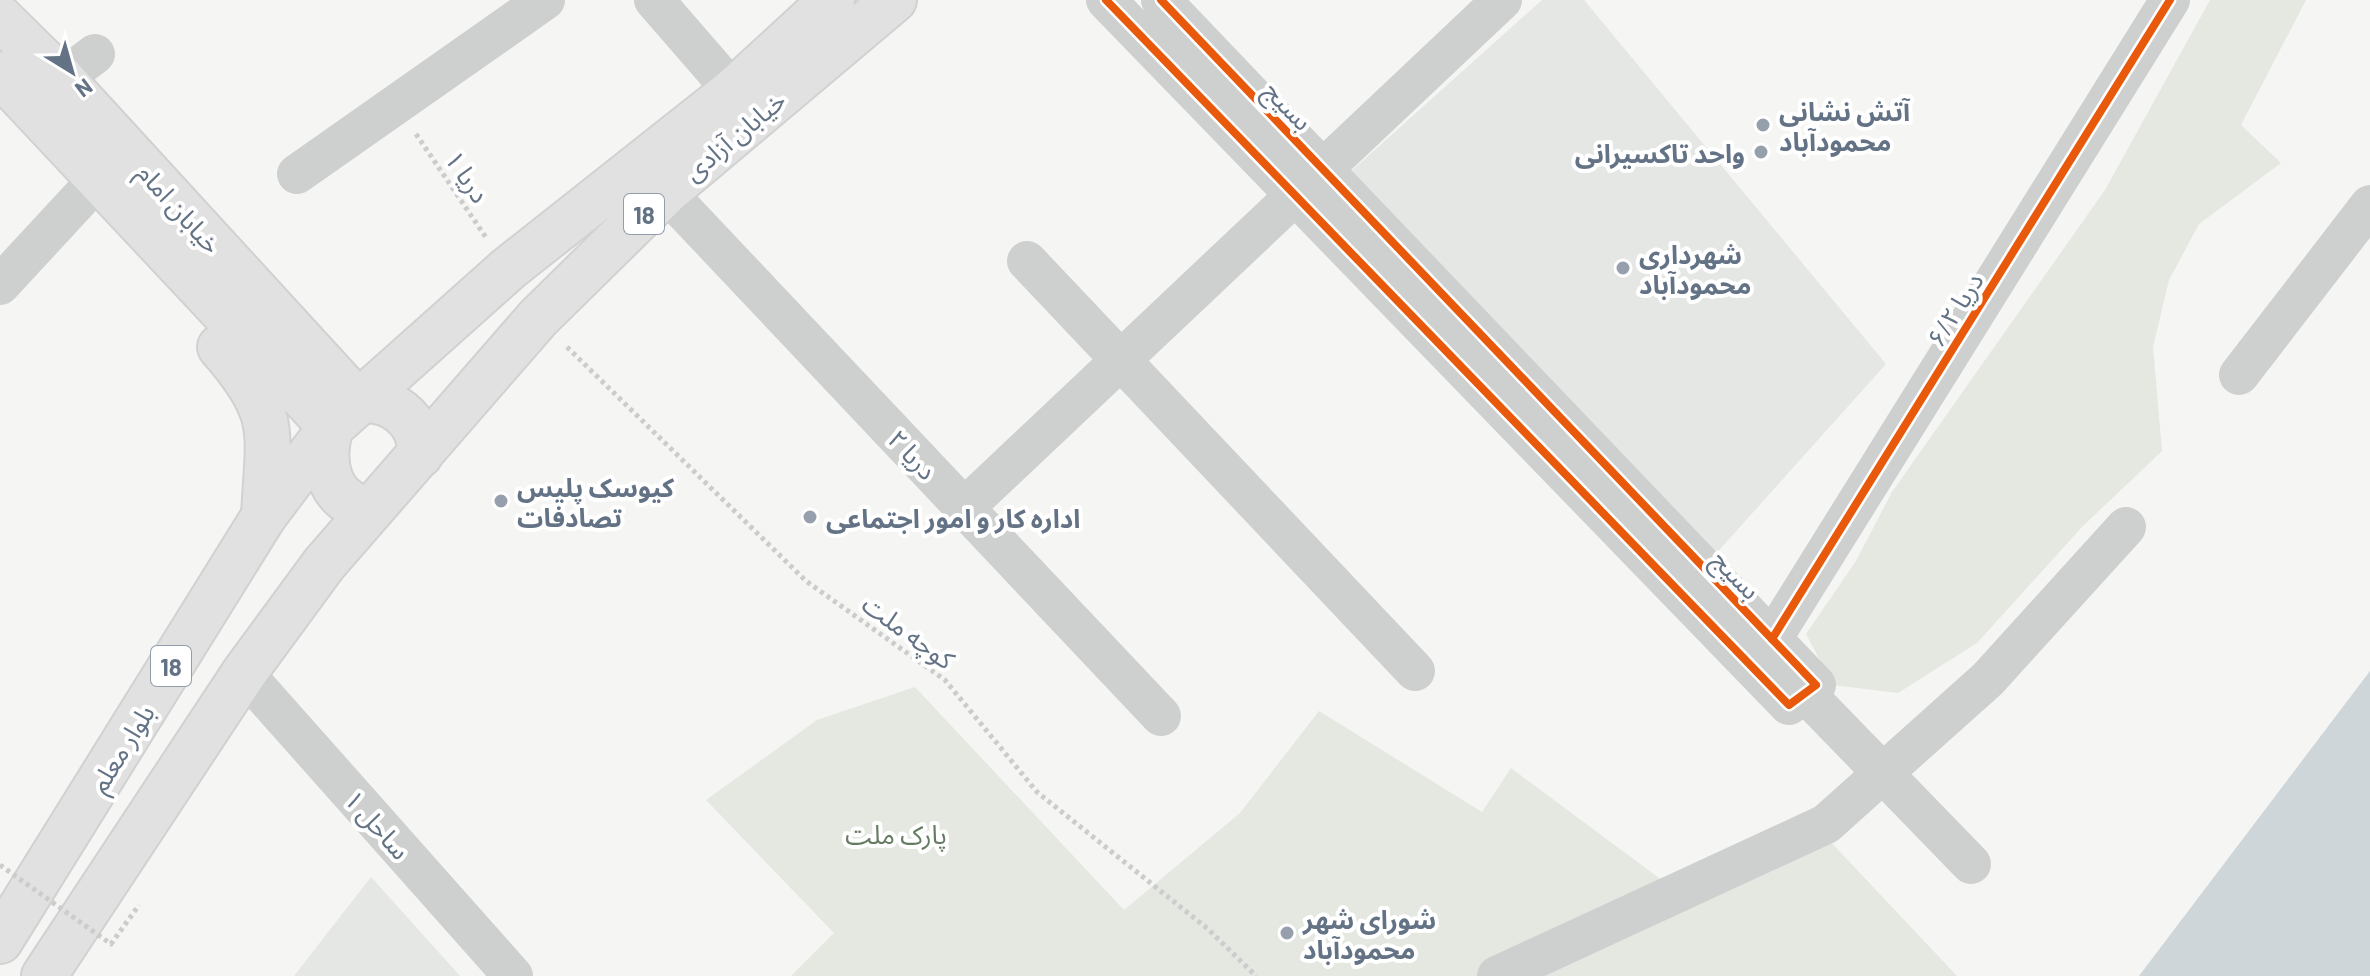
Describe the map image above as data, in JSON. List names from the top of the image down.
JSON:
{
  "streets": {
    "main road": [
      "خیابان آزادی",
      "خیابان امام",
      "18",
      "بلوار معلم"
    ],
    "street": [
      "بسیج",
      "دریا ۶/۲",
      "دریا ۲",
      "ساحل ۱"
    ],
    "path": ["دریا ۱", "کوچه ملت"]
  },
  "crossings": [
    ["بسیج", "دریا ۶/۲"],
    ["خیابان آزادی", "دریا ۱"],
    ["خیابان آزادی", "خیابان امام"],
    ["خیابان آزادی", "18"],
    ["خیابان آزادی", "دریا ۲"],
    ["خیابان آزادی", "کوچه ملت"],
    ["خیابان آزادی", "بلوار معلم"],
    ["خیابان امام", "18"],
    ["خیابان امام", "بلوار معلم"],
    ["18", "بلوار معلم"],
    ["18", "ساحل ۱"]
  ],
  "parks": ["پارک ملت"],
  "places": [
    "آتش نشانی محمودآباد",
    "واحد تاکسیرانی",
    "شهرداری محمودآباد",
    "کیوسک پلیس تصادفات",
    "اداره کار و امور اجتماعی",
    "شورای شهر محمودآباد"
  ],
  "north": "bottom right"
}
